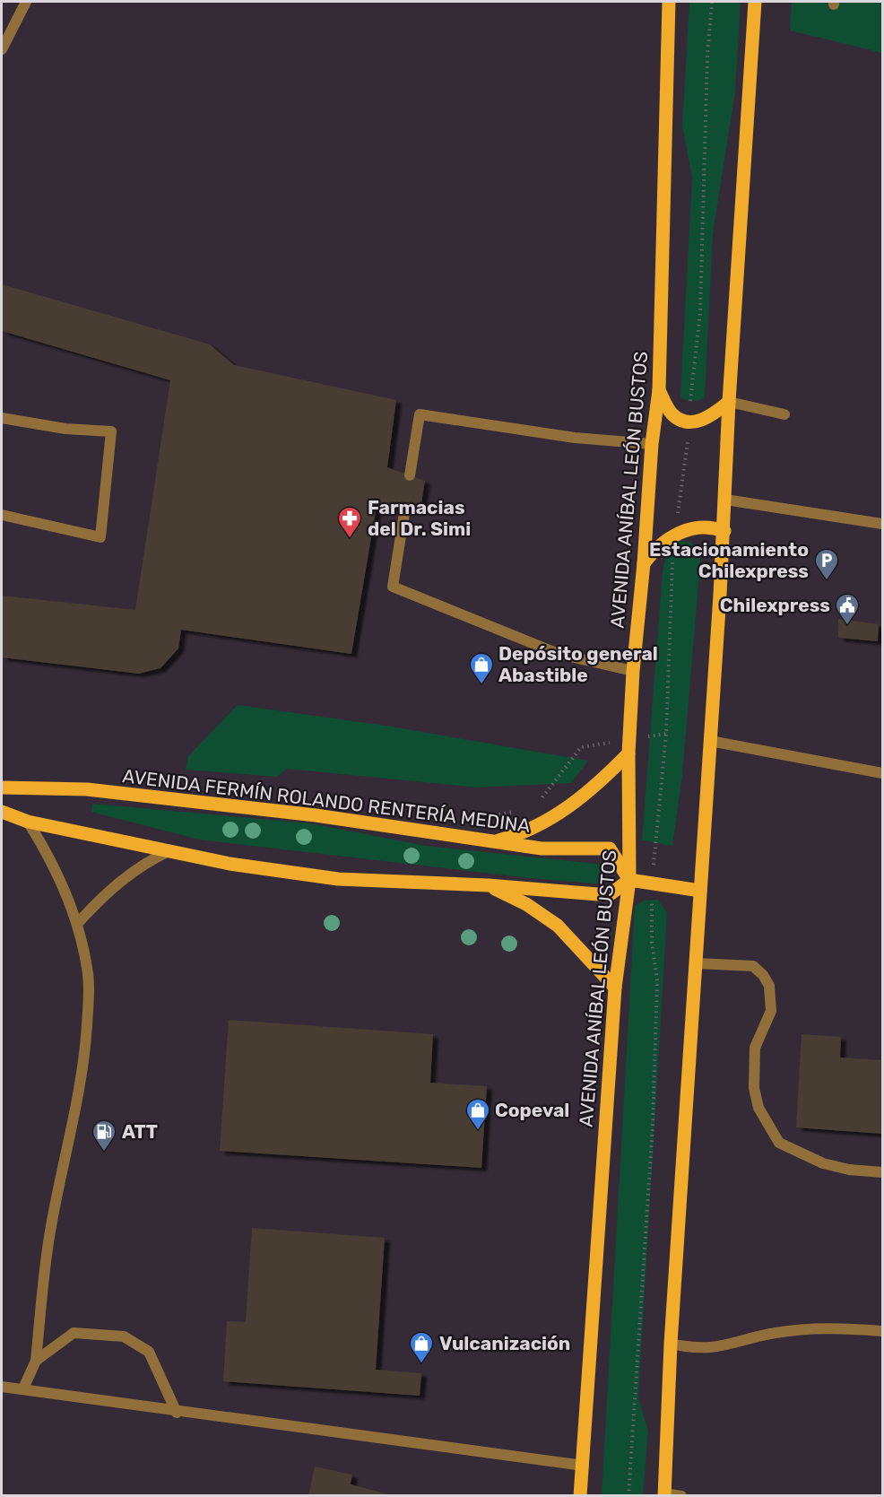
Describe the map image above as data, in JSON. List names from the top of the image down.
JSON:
{
  "streets": {
    "main road": ["AVENIDA ANÍBAL LEÓN BUSTOS", "AVENIDA FERMÍN ROLANDO RENTERÍA MEDINA"]
  },
  "crossings": [
    ["AVENIDA ANÍBAL LEÓN BUSTOS", "AVENIDA FERMÍN ROLANDO RENTERÍA MEDINA"]
  ],
  "places": {
    "pharmacy": ["Farmacias del Dr. Simi"],
    "parking": ["Estacionamiento Chilexpress"],
    "public building": ["Chilexpress"],
    "shop": ["Depósito general Abastible", "Copeval", "Vulcanización"],
    "fuel station": ["ATT"]
  }
}
